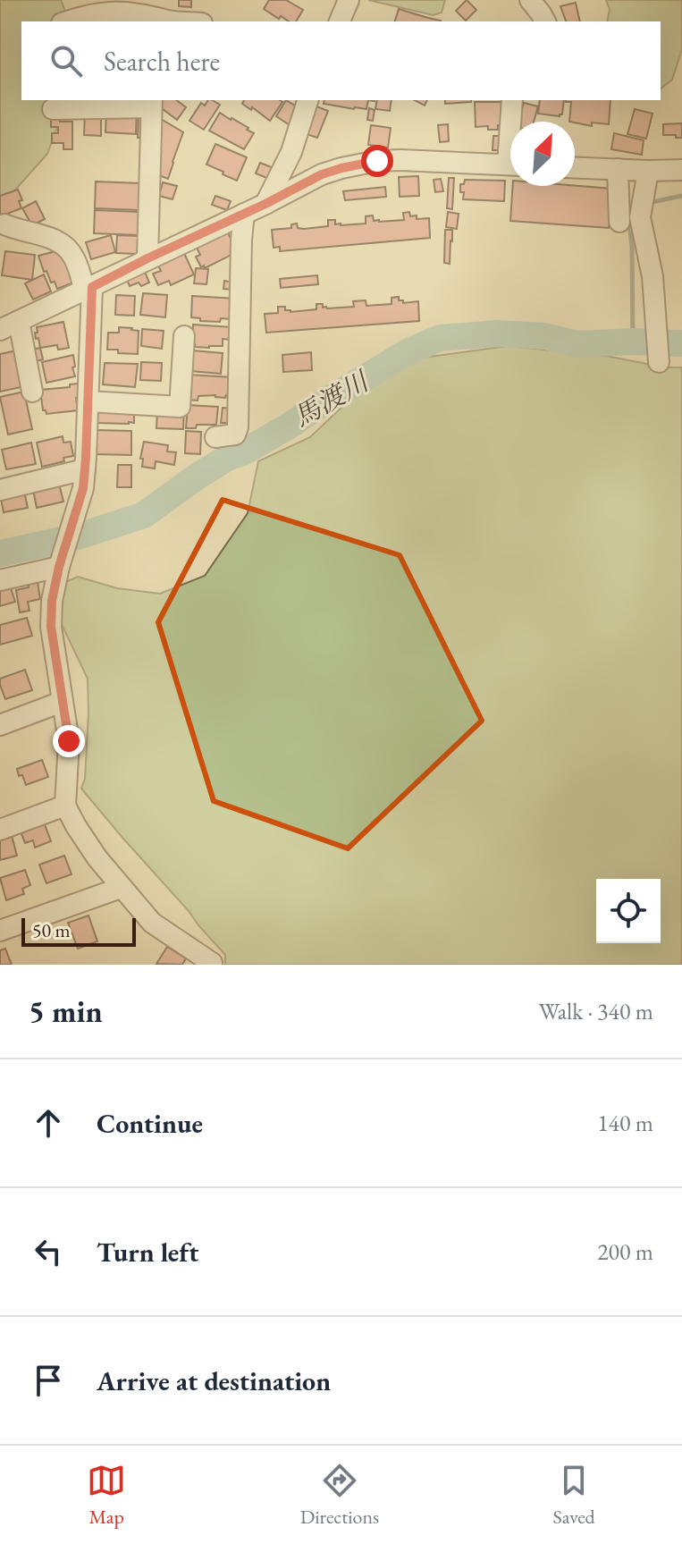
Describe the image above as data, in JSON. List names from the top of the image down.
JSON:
{
  "water": ["馬渡川"],
  "scale_bar": "50 m",
  "north": "top right",
  "page": {
    "search": "Search here",
    "scale": "50 m",
    "heading": ["5 min", "Walk · 340 m"],
    "list": [
      ["Continue", "140 m"],
      ["Turn left", "200 m"],
      "Arrive at destination"
    ],
    "nav": ["Map", "Directions", "Saved"]
  }
}
